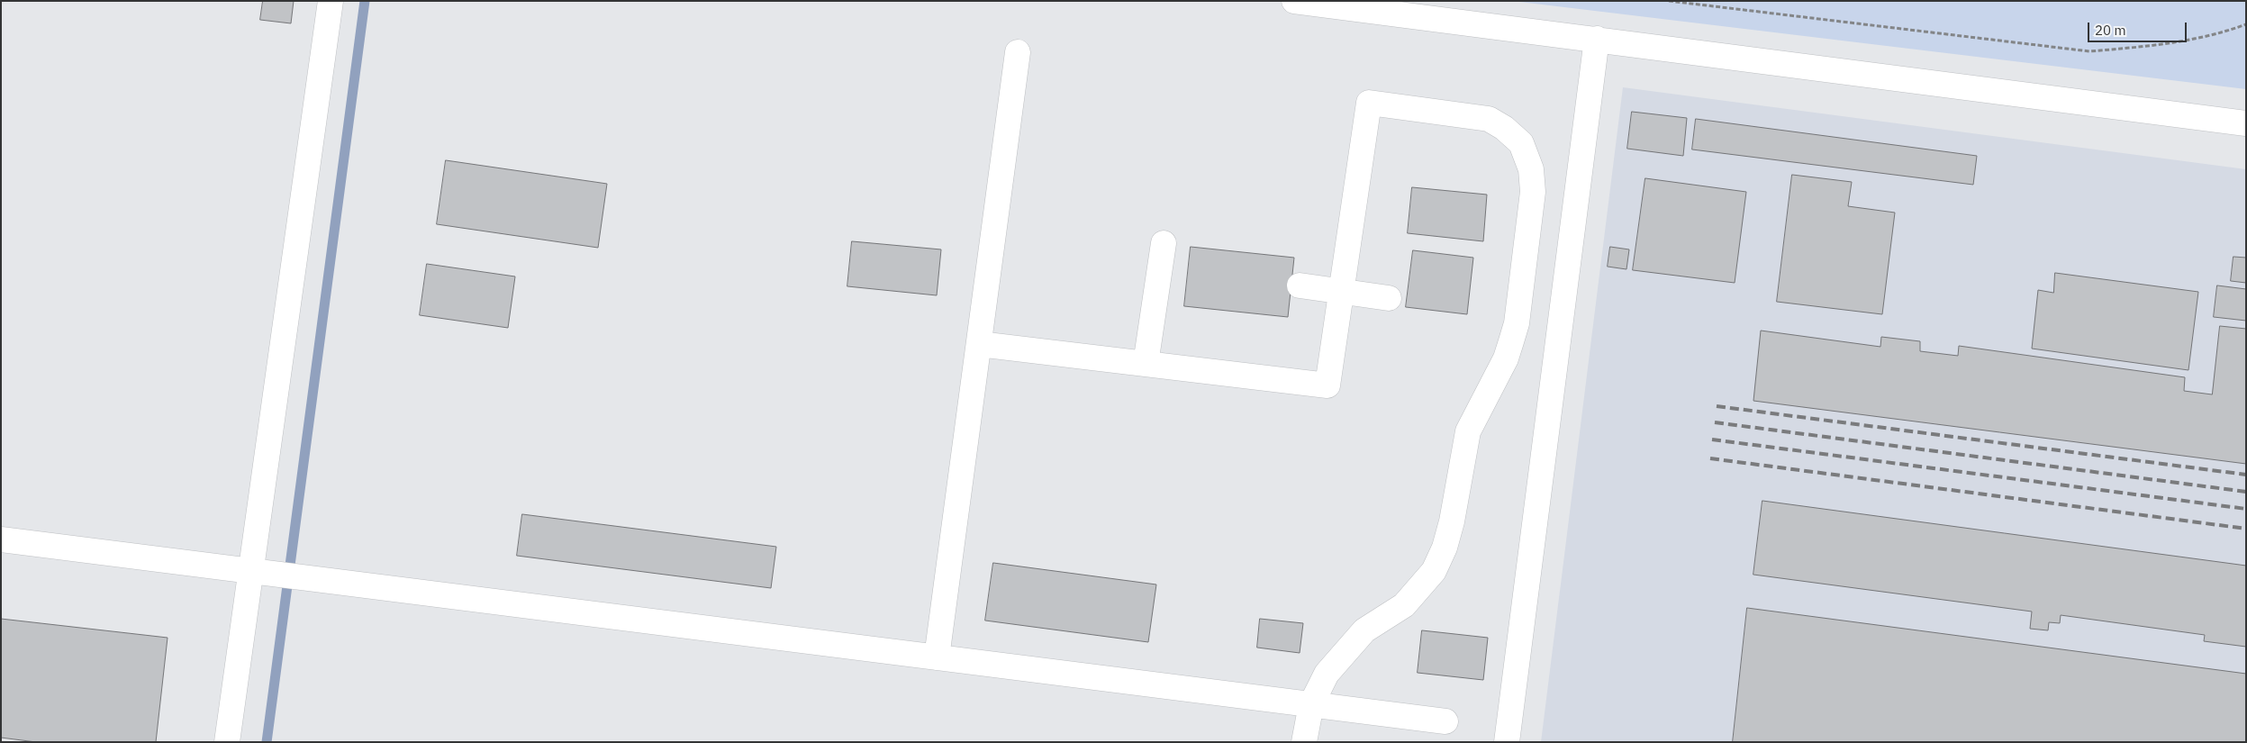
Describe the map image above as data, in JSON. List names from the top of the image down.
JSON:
{
  "scale_bar": "20 m"
}
